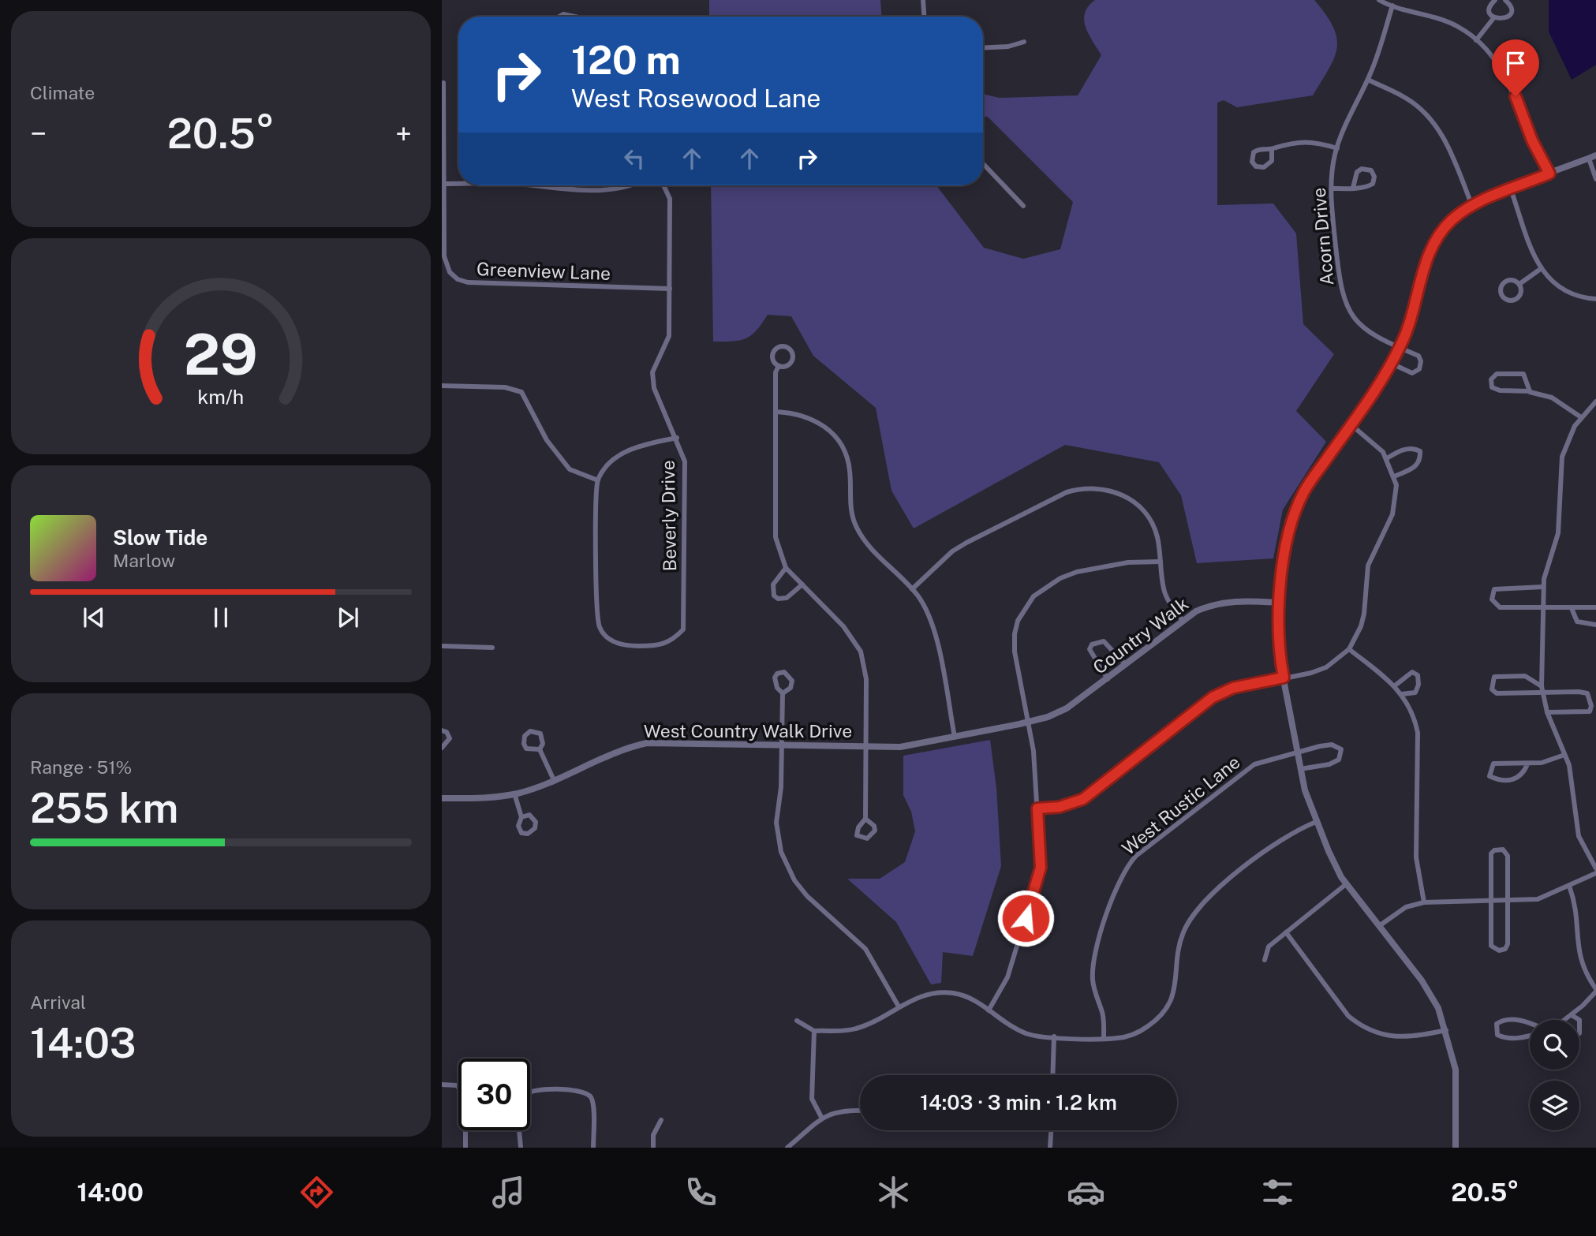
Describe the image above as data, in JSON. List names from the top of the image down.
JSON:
{
  "streets": {
    "street": [
      "Acorn Drive",
      "Greenview Lane",
      "Beverly Drive",
      "Country Walk",
      "West Country Walk Drive",
      "West Rustic Lane"
    ]
  },
  "crossings": [
    ["Greenview Lane", "Beverly Drive"],
    ["Country Walk", "West Country Walk Drive"]
  ],
  "page": {
    "tile": [
      "Climate",
      ["Range · 51%", "255 km"],
      ["Arrival", "14:03"]
    ],
    "turn": ["120 m", "West Rosewood Lane"],
    "heat": ["−", "20.5°", "+"],
    "song": ["Slow Tide", "Marlow"],
    "limit": "30",
    "trip": "14:03 · 3 min · 1.2 km",
    "tabs": ["14:00", "20.5°"],
    "gauge": ["29", "km/h"]
  }
}
